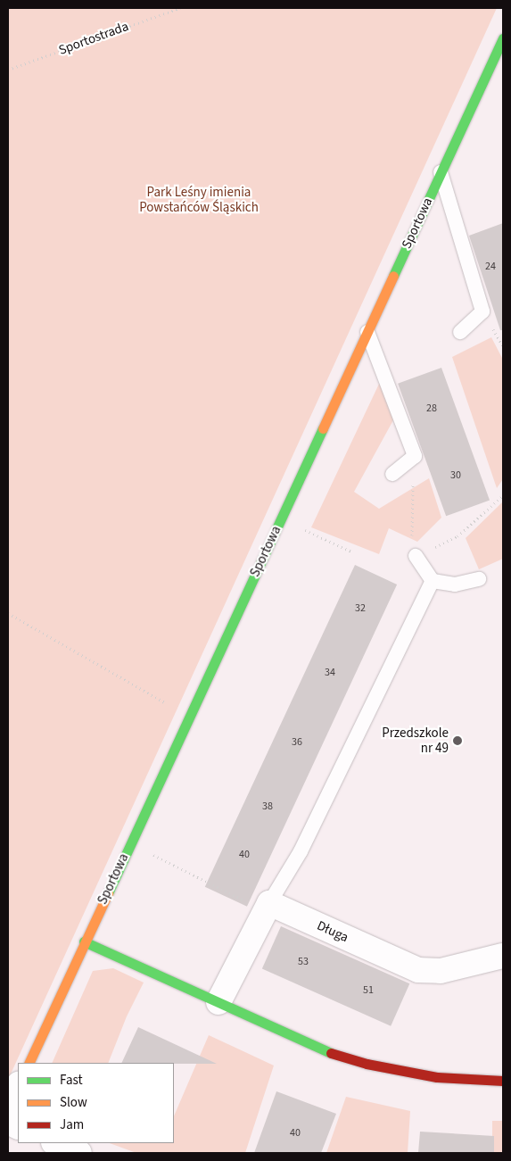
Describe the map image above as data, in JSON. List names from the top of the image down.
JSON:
{
  "streets": {
    "street": ["Sportowa", "Długa"],
    "path": ["Sportostrada"]
  },
  "parks": ["Park Leśny imienia Powstańców Śląskich"],
  "places": ["Przedszkole nr 49"],
  "house_numbers": [
    "24",
    "28",
    "30",
    "32",
    "34",
    "36",
    "38",
    "40",
    "53",
    "51",
    "40"
  ],
  "legend": ["Fast", "Slow", "Jam"]
}
